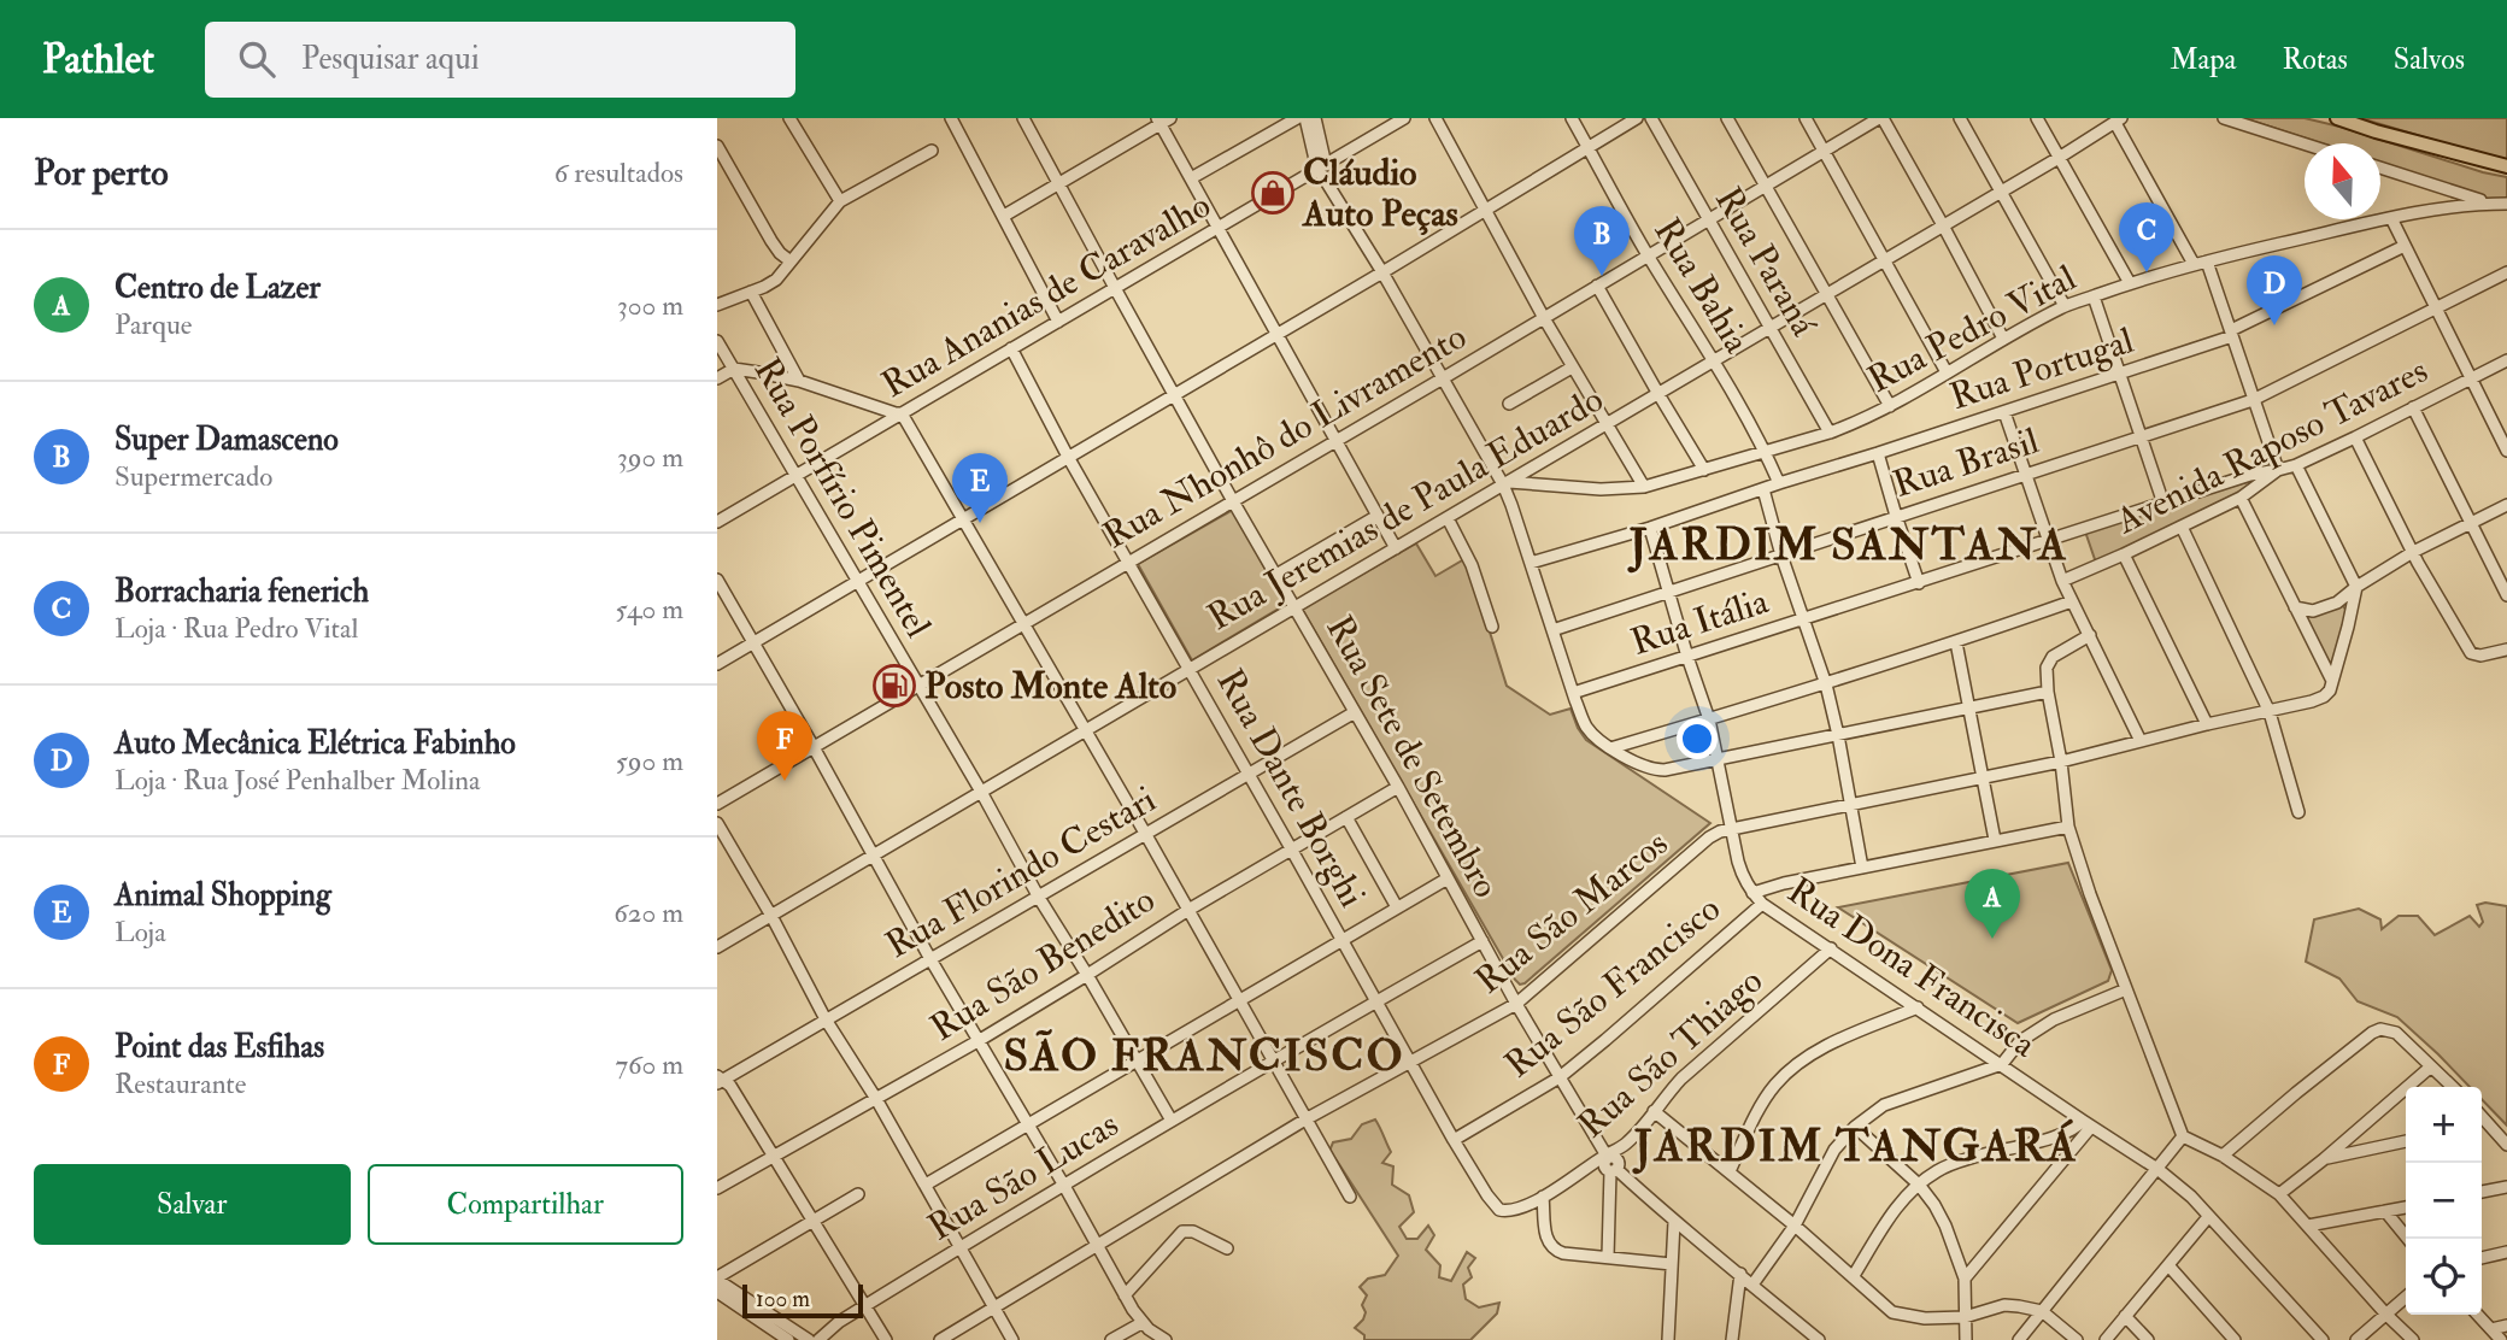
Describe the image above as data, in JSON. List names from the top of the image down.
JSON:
{
  "streets": {
    "street": [
      "Rua Paraná",
      "Rua Bahia",
      "Rua Ananias de Caravalho",
      "Rua Pedro Vital",
      "Rua Portugal",
      "Rua Nhonhô do Livramento",
      "Avenida Raposo Tavares",
      "Rua Brasil",
      "Rua Porfírio Pimentel",
      "Rua Jeremias de Paula Eduardo",
      "Rua Itália",
      "Rua Sete de Setembro",
      "Rua Dante Borghi",
      "Rua Florindo Cestari",
      "Rua São Marcos",
      "Rua São Benedito",
      "Rua Dona Francisca",
      "Rua São Francisco",
      "Rua São Thiago",
      "Rua São Lucas"
    ]
  },
  "crossings": [
    ["Rua Paraná", "Rua Pedro Vital"],
    ["Rua Paraná", "Rua Nhonhô do Livramento"],
    ["Rua Paraná", "Rua Jeremias de Paula Eduardo"],
    ["Rua Bahia", "Rua Pedro Vital"],
    ["Rua Bahia", "Rua Portugal"],
    ["Rua Bahia", "Rua Nhonhô do Livramento"],
    ["Rua Bahia", "Rua Jeremias de Paula Eduardo"],
    ["Rua Ananias de Caravalho", "Rua Porfírio Pimentel"],
    ["Rua Ananias de Caravalho", "Rua Sete de Setembro"],
    ["Rua Ananias de Caravalho", "Rua Dante Borghi"],
    ["Rua Pedro Vital", "Rua Jeremias de Paula Eduardo"],
    ["Rua Portugal", "Rua Dona Francisca"],
    ["Rua Nhonhô do Livramento", "Rua Porfírio Pimentel"],
    ["Rua Nhonhô do Livramento", "Rua Sete de Setembro"],
    ["Rua Nhonhô do Livramento", "Rua Dante Borghi"],
    ["Avenida Raposo Tavares", "Rua Itália"],
    ["Rua Brasil", "Rua Dona Francisca"],
    ["Rua Porfírio Pimentel", "Rua Jeremias de Paula Eduardo"],
    ["Rua Porfírio Pimentel", "Rua Florindo Cestari"],
    ["Rua Porfírio Pimentel", "Rua São Benedito"],
    ["Rua Porfírio Pimentel", "Rua São Lucas"],
    ["Rua Jeremias de Paula Eduardo", "Rua Sete de Setembro"],
    ["Rua Jeremias de Paula Eduardo", "Rua Dante Borghi"],
    ["Rua Itália", "Rua Dona Francisca"],
    ["Rua Sete de Setembro", "Rua Florindo Cestari"],
    ["Rua Sete de Setembro", "Rua São Marcos"],
    ["Rua Sete de Setembro", "Rua São Benedito"],
    ["Rua Sete de Setembro", "Rua São Francisco"],
    ["Rua Sete de Setembro", "Rua São Thiago"],
    ["Rua Sete de Setembro", "Rua São Lucas"],
    ["Rua Dante Borghi", "Rua Florindo Cestari"],
    ["Rua Dante Borghi", "Rua São Marcos"],
    ["Rua Dante Borghi", "Rua São Benedito"],
    ["Rua Dante Borghi", "Rua São Francisco"],
    ["Rua Dante Borghi", "Rua São Thiago"],
    ["Rua Dante Borghi", "Rua São Lucas"],
    ["Rua São Marcos", "Rua Dona Francisca"],
    ["Rua Dona Francisca", "Rua São Francisco"],
    ["Rua Dona Francisca", "Rua São Thiago"]
  ],
  "districts": ["JARDIM SANTANA", "SÃO FRANCISCO", "JARDIM TANGARÁ"],
  "places": {
    "shop": ["Cláudio Auto Peças"],
    "fuel station": ["Posto Monte Alto"]
  },
  "scale_bar": "100 m",
  "north": "top",
  "page": {
    "header": "Pathlet",
    "search": "Pesquisar aqui",
    "nav": ["Mapa", "Rotas", "Salvos"],
    "heading": ["Por perto", "6 resultados"],
    "pins": [
      "C",
      "B",
      "D",
      "E",
      "F",
      "A"
    ],
    "list": [
      {
        "mark": "A",
        "name": "Centro de Lazer",
        "note": "Parque",
        "value": "300 m"
      },
      {
        "mark": "B",
        "name": "Super Damasceno",
        "note": "Supermercado",
        "value": "390 m"
      },
      {
        "mark": "C",
        "name": "Borracharia fenerich",
        "note": "Loja · Rua Pedro Vital",
        "value": "540 m"
      },
      {
        "mark": "D",
        "name": "Auto Mecânica Elétrica Fabinho",
        "note": "Loja · Rua José Penhalber Molina",
        "value": "590 m"
      },
      {
        "mark": "E",
        "name": "Animal Shopping",
        "note": "Loja",
        "value": "620 m"
      },
      {
        "mark": "F",
        "name": "Point das Esfihas",
        "note": "Restaurante",
        "value": "760 m"
      }
    ],
    "map_buttons": ["+", "−"],
    "buttons": ["Salvar", "Compartilhar"],
    "scale": "100 m"
  }
}
